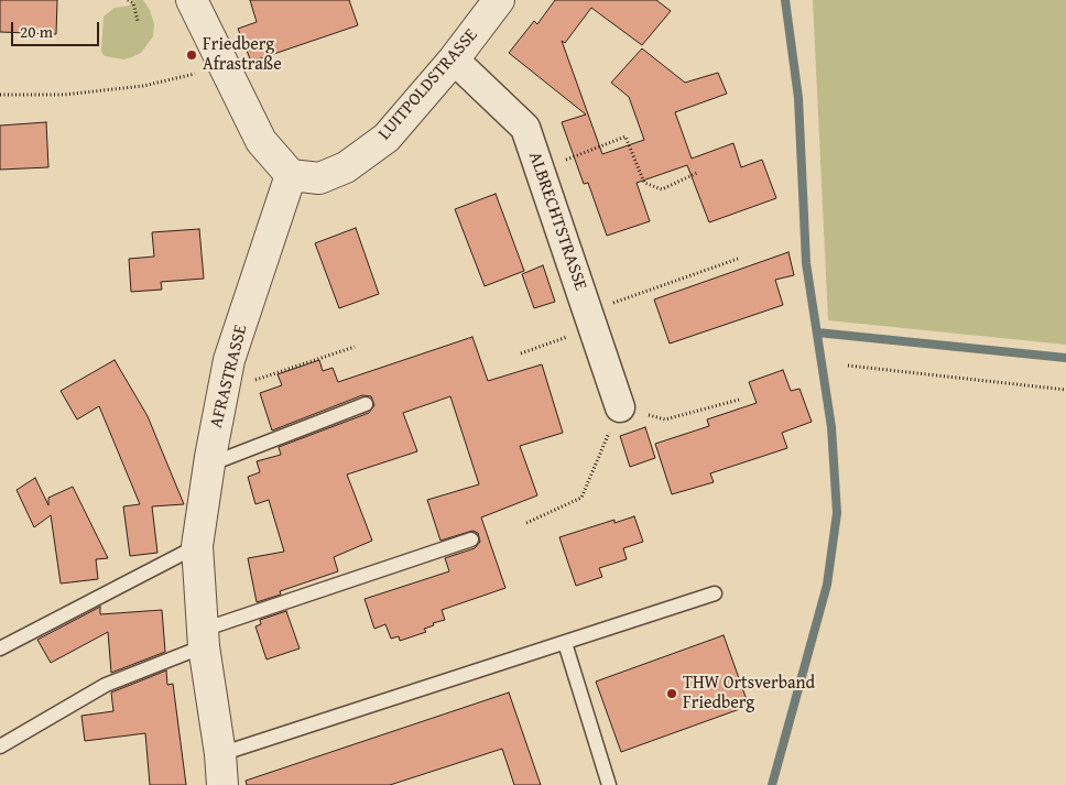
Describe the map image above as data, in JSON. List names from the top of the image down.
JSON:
{
  "streets": {
    "street": ["LUITPOLDSTRASSE", "ALBRECHTSTRASSE", "AFRASTRASSE"]
  },
  "crossings": [
    ["LUITPOLDSTRASSE", "ALBRECHTSTRASSE"],
    ["LUITPOLDSTRASSE", "AFRASTRASSE"]
  ],
  "places": ["Friedberg Afrastraße", "THW Ortsverband Friedberg"],
  "scale_bar": "20 m"
}
